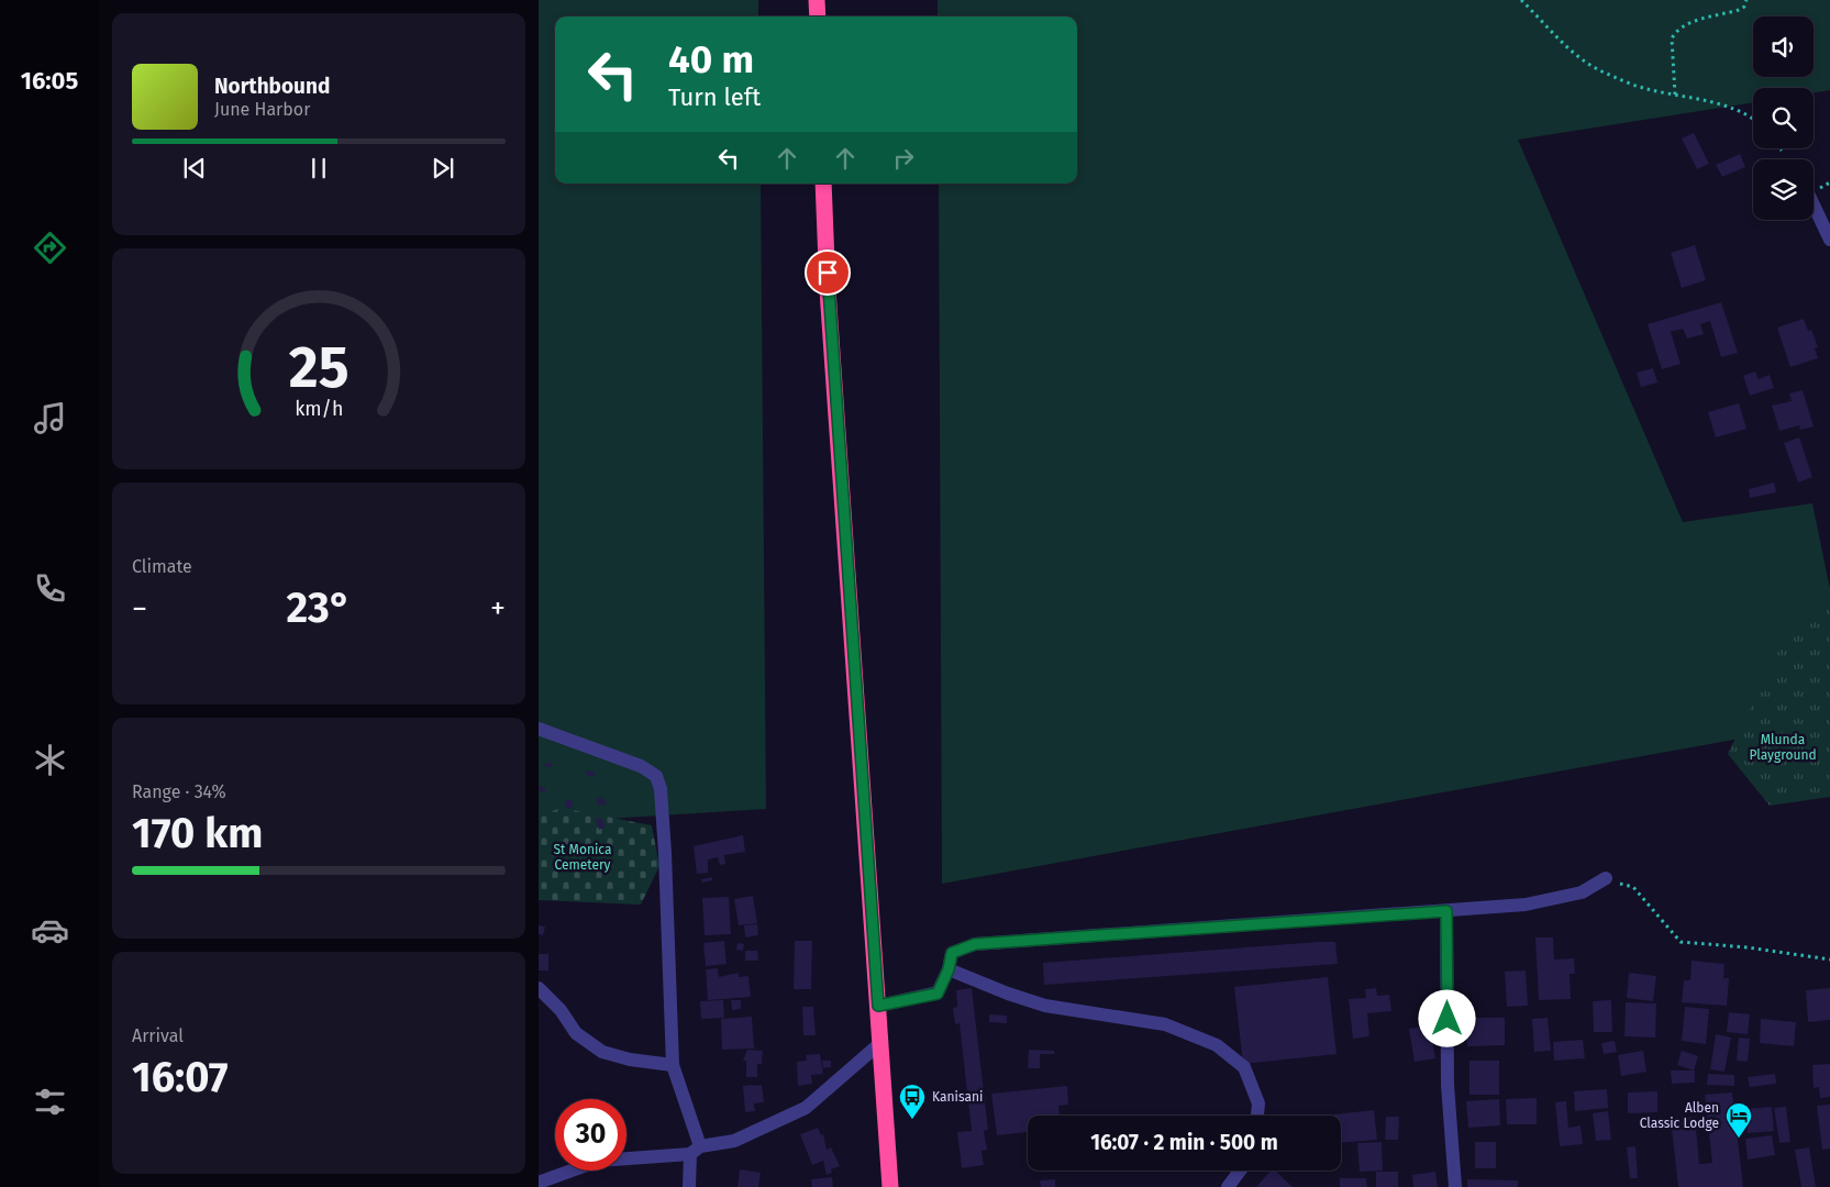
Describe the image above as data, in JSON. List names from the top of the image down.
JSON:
{
  "parks": ["Mlunda Playground", "St Monica Cemetery"],
  "places": {
    "bus stop": ["Kanisani"],
    "hotel": ["Alben Classic Lodge"]
  },
  "page": {
    "tabs": "16:05",
    "turn": ["40 m", "Turn left"],
    "song": ["Northbound", "June Harbor"],
    "tile": [
      "Climate",
      ["Range · 34%", "170 km"],
      ["Arrival", "16:07"]
    ],
    "heat": ["−", "23°", "+"],
    "limit": "30",
    "trip": "16:07 · 2 min · 500 m",
    "gauge": ["25", "km/h"]
  }
}
